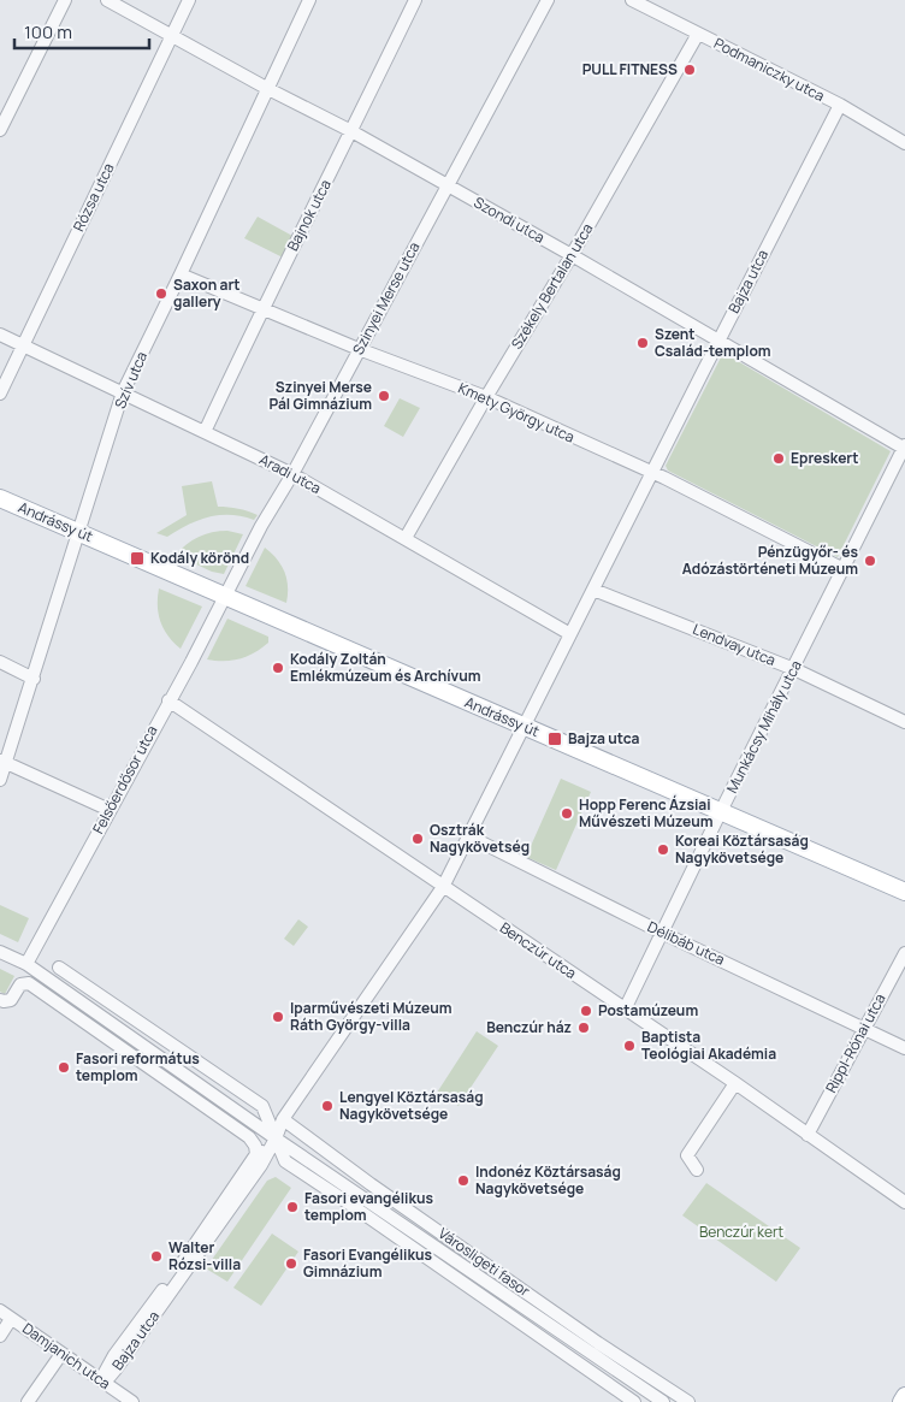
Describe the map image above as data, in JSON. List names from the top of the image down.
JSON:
{
  "streets": {
    "main road": ["Andrássy út"],
    "street": [
      "Podmaniczky utca",
      "Rózsa utca",
      "Bajnok utca",
      "Szondi utca",
      "Bajza utca",
      "Székely Bertalan utca",
      "Szinyei Merse utca",
      "Szív utca",
      "Kmety György utca",
      "Aradi utca",
      "Lendvay utca",
      "Munkácsy Mihály utca",
      "Felsőerdősor utca",
      "Délibáb utca",
      "Benczúr utca",
      "Rippl-Rónai utca",
      "Városligeti fasor",
      "Damjanich utca"
    ]
  },
  "crossings": [
    ["Podmaniczky utca", "Bajza utca"],
    ["Podmaniczky utca", "Székely Bertalan utca"],
    ["Rózsa utca", "Szondi utca"],
    ["Rózsa utca", "Aradi utca"],
    ["Bajnok utca", "Szondi utca"],
    ["Bajnok utca", "Kmety György utca"],
    ["Bajnok utca", "Aradi utca"],
    ["Szondi utca", "Bajza utca"],
    ["Szondi utca", "Székely Bertalan utca"],
    ["Szondi utca", "Szinyei Merse utca"],
    ["Szondi utca", "Szív utca"],
    ["Szondi utca", "Munkácsy Mihály utca"],
    ["Bajza utca", "Kmety György utca"],
    ["Bajza utca", "Aradi utca"],
    ["Bajza utca", "Andrássy út"],
    ["Bajza utca", "Lendvay utca"],
    ["Bajza utca", "Délibáb utca"],
    ["Bajza utca", "Benczúr utca"],
    ["Bajza utca", "Városligeti fasor"],
    ["Bajza utca", "Damjanich utca"],
    ["Székely Bertalan utca", "Kmety György utca"],
    ["Székely Bertalan utca", "Aradi utca"],
    ["Szinyei Merse utca", "Kmety György utca"],
    ["Szinyei Merse utca", "Aradi utca"],
    ["Szinyei Merse utca", "Andrássy út"],
    ["Szinyei Merse utca", "Felsőerdősor utca"],
    ["Szív utca", "Kmety György utca"],
    ["Szív utca", "Aradi utca"],
    ["Szív utca", "Andrássy út"],
    ["Kmety György utca", "Munkácsy Mihály utca"],
    ["Andrássy út", "Munkácsy Mihály utca"],
    ["Andrássy út", "Felsőerdősor utca"],
    ["Lendvay utca", "Munkácsy Mihály utca"],
    ["Munkácsy Mihály utca", "Délibáb utca"],
    ["Munkácsy Mihály utca", "Benczúr utca"],
    ["Felsőerdősor utca", "Benczúr utca"],
    ["Felsőerdősor utca", "Városligeti fasor"],
    ["Délibáb utca", "Rippl-Rónai utca"],
    ["Benczúr utca", "Rippl-Rónai utca"]
  ],
  "parks": ["Benczúr kert"],
  "places": {
    "other": [
      "PULL FITNESS",
      "Saxon art gallery",
      "Szent Család-templom",
      "Szinyei Merse Pál Gimnázium",
      "Epreskert",
      "Pénzügyőr- és Adózástörténeti Múzeum",
      "Kodály Zoltán Emlékmúzeum és Archívum",
      "Hopp Ferenc Ázsiai Művészeti Múzeum",
      "Osztrák Nagykövetség",
      "Koreai Köztársaság Nagykövetsége",
      "Postamúzeum",
      "Iparművészeti Múzeum Ráth György-villa",
      "Benczúr ház",
      "Baptista Teológiai Akadémia",
      "Fasori református templom",
      "Lengyel Köztársaság Nagykövetsége",
      "Indonéz Köztársaság Nagykövetsége",
      "Fasori evangélikus templom",
      "Walter Rózsi-villa",
      "Fasori Evangélikus Gimnázium"
    ],
    "transit": ["Kodály körönd", "Bajza utca"]
  },
  "scale_bar": "100 m"
}
